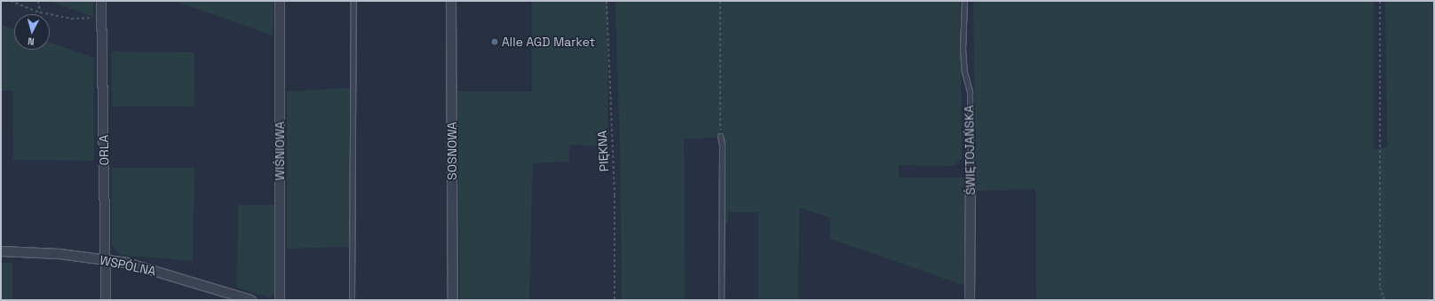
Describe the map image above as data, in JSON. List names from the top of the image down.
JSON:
{
  "streets": {
    "street": [
      "ORLA",
      "ŚWIĘTOJAŃSKA",
      "WIŚNIOWA",
      "SOSNOWA",
      "WSPÓLNA"
    ],
    "path": ["PIĘKNA"]
  },
  "crossings": [
    ["ORLA", "WSPÓLNA"]
  ],
  "places": ["Alle AGD Market"],
  "north": "bottom"
}
